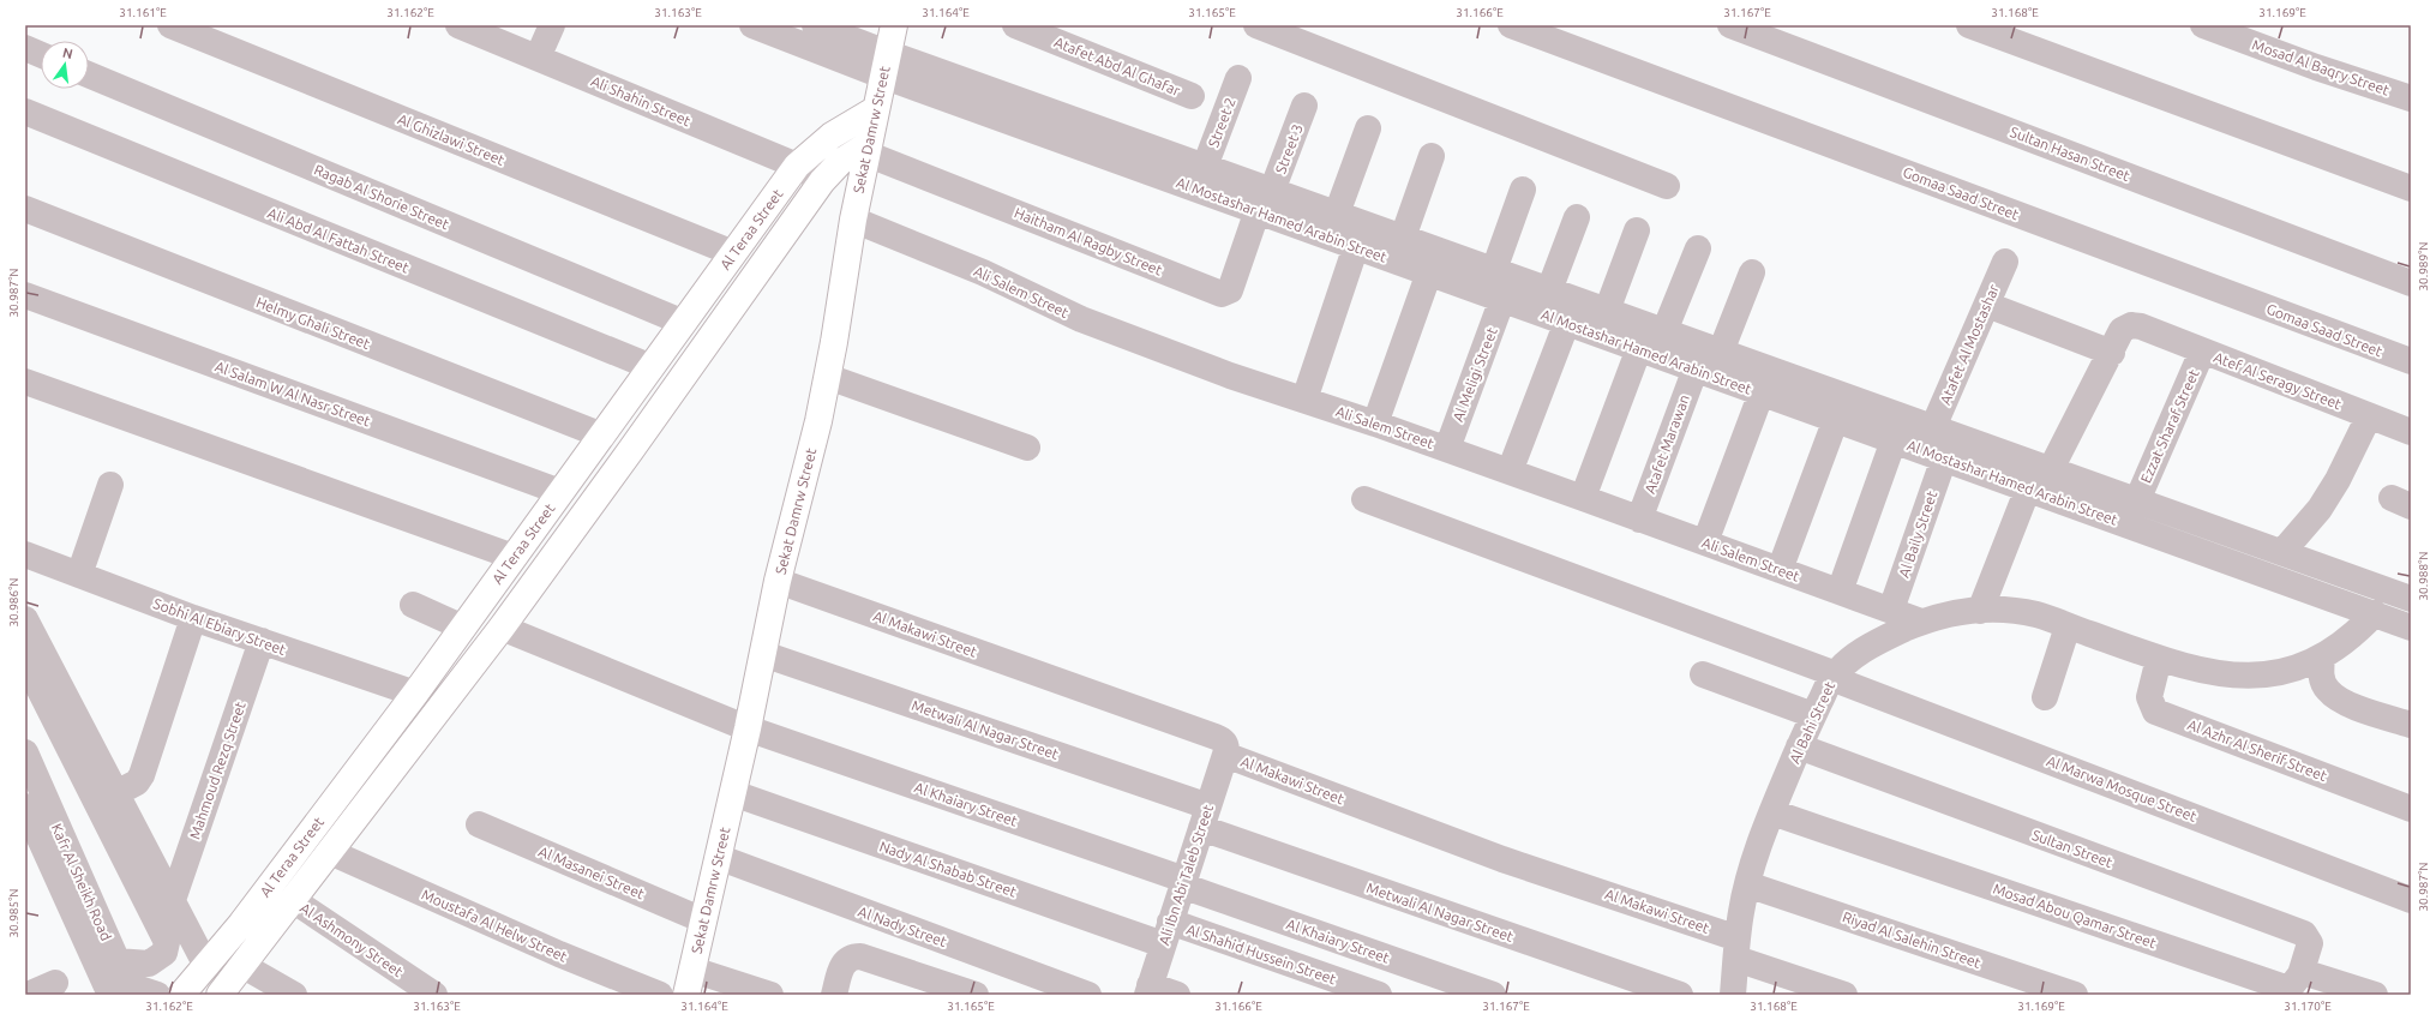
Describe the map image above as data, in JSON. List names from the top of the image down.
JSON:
{
  "streets": {
    "main road": ["Sekat Damrw Street", "Al Teraa Street"],
    "street": [
      "Atafet Abd Al Ghafar",
      "Mosad Al Baqry Street",
      "Ali Shahin Street",
      "Street 2",
      "Al Ghizlawi Street",
      "Street 3",
      "Sultan Hasan Street",
      "Gomaa Saad Street",
      "Ragab Al Shorie Street",
      "Al Mostashar Hamed Arabin Street",
      "Ali Abd Al Fattah Street",
      "Haitham Al Ragby Street",
      "Ali Salem Street",
      "Helmy Ghali Street",
      "Atafet Al Mostashar",
      "Al Meligi Street",
      "Atef Al Seragy Street",
      "Al Salam W Al Nasr Street",
      "Ezzat Sharaf Street",
      "Atafet Marawan",
      "Al Baily Street",
      "Sobhi Al Ebiary Street",
      "Al Makawi Street",
      "Al Bahi Street",
      "Metwali Al Nagar Street",
      "Al Azhr Al Sherif Street",
      "Mahmoud Rezq Street",
      "Al Marwa Mosque Street",
      "Al Khaiary Street",
      "Sultan Street",
      "Nady Al Shabab Street",
      "Al Masanei Street",
      "Ali Ibn Abi Taleb Street",
      "Kafr Al Sheikh Road",
      "Mosad Abou Qamar Street",
      "Moustafa Al Helw Street",
      "Al Nady Street",
      "Al Ashmony Street",
      "Riyad Al Salehin Street",
      "Al Shahid Hussein Street"
    ]
  },
  "crossings": [
    ["Ali Shahin Street", "Al Teraa Street"],
    ["Street 2", "Al Mostashar Hamed Arabin Street"],
    ["Sekat Damrw Street", "Al Mostashar Hamed Arabin Street"],
    ["Sekat Damrw Street", "Al Teraa Street"],
    ["Sekat Damrw Street", "Haitham Al Ragby Street"],
    ["Sekat Damrw Street", "Ali Salem Street"],
    ["Sekat Damrw Street", "Al Makawi Street"],
    ["Sekat Damrw Street", "Metwali Al Nagar Street"],
    ["Sekat Damrw Street", "Al Khaiary Street"],
    ["Sekat Damrw Street", "Nady Al Shabab Street"],
    ["Sekat Damrw Street", "Al Masanei Street"],
    ["Sekat Damrw Street", "Al Nady Street"],
    ["Al Ghizlawi Street", "Al Teraa Street"],
    ["Street 3", "Al Mostashar Hamed Arabin Street"],
    ["Street 3", "Haitham Al Ragby Street"],
    ["Ragab Al Shorie Street", "Al Teraa Street"],
    ["Al Mostashar Hamed Arabin Street", "Haitham Al Ragby Street"],
    ["Al Mostashar Hamed Arabin Street", "Atafet Al Mostashar"],
    ["Al Mostashar Hamed Arabin Street", "Al Meligi Street"],
    ["Al Mostashar Hamed Arabin Street", "Ezzat Sharaf Street"],
    ["Al Mostashar Hamed Arabin Street", "Atafet Marawan"],
    ["Al Mostashar Hamed Arabin Street", "Al Baily Street"],
    ["Al Mostashar Hamed Arabin Street", "Al Bahi Street"],
    ["Al Teraa Street", "Ali Abd Al Fattah Street"],
    ["Al Teraa Street", "Haitham Al Ragby Street"],
    ["Al Teraa Street", "Helmy Ghali Street"],
    ["Al Teraa Street", "Al Salam W Al Nasr Street"],
    ["Al Teraa Street", "Sobhi Al Ebiary Street"],
    ["Al Teraa Street", "Al Khaiary Street"],
    ["Al Teraa Street", "Moustafa Al Helw Street"],
    ["Al Teraa Street", "Al Ashmony Street"],
    ["Ali Salem Street", "Al Meligi Street"],
    ["Ali Salem Street", "Atafet Marawan"],
    ["Ali Salem Street", "Al Baily Street"],
    ["Ali Salem Street", "Al Bahi Street"],
    ["Atef Al Seragy Street", "Ezzat Sharaf Street"],
    ["Sobhi Al Ebiary Street", "Mahmoud Rezq Street"],
    ["Al Makawi Street", "Al Bahi Street"],
    ["Al Makawi Street", "Ali Ibn Abi Taleb Street"],
    ["Al Bahi Street", "Al Azhr Al Sherif Street"],
    ["Al Bahi Street", "Al Marwa Mosque Street"],
    ["Al Bahi Street", "Sultan Street"],
    ["Al Bahi Street", "Mosad Abou Qamar Street"],
    ["Al Bahi Street", "Riyad Al Salehin Street"],
    ["Metwali Al Nagar Street", "Ali Ibn Abi Taleb Street"],
    ["Al Khaiary Street", "Ali Ibn Abi Taleb Street"],
    ["Sultan Street", "Mosad Abou Qamar Street"],
    ["Nady Al Shabab Street", "Ali Ibn Abi Taleb Street"],
    ["Nady Al Shabab Street", "Al Shahid Hussein Street"],
    ["Ali Ibn Abi Taleb Street", "Al Shahid Hussein Street"]
  ],
  "north": "top",
  "coordinates": [
    "31.161°E",
    "31.162°E",
    "31.163°E",
    "31.164°E",
    "31.165°E",
    "31.166°E",
    "31.167°E",
    "31.168°E",
    "31.169°E",
    "30.989°N",
    "30.987°N",
    "30.988°N",
    "30.986°N",
    "30.985°N",
    "31.170°E"
  ]
}
